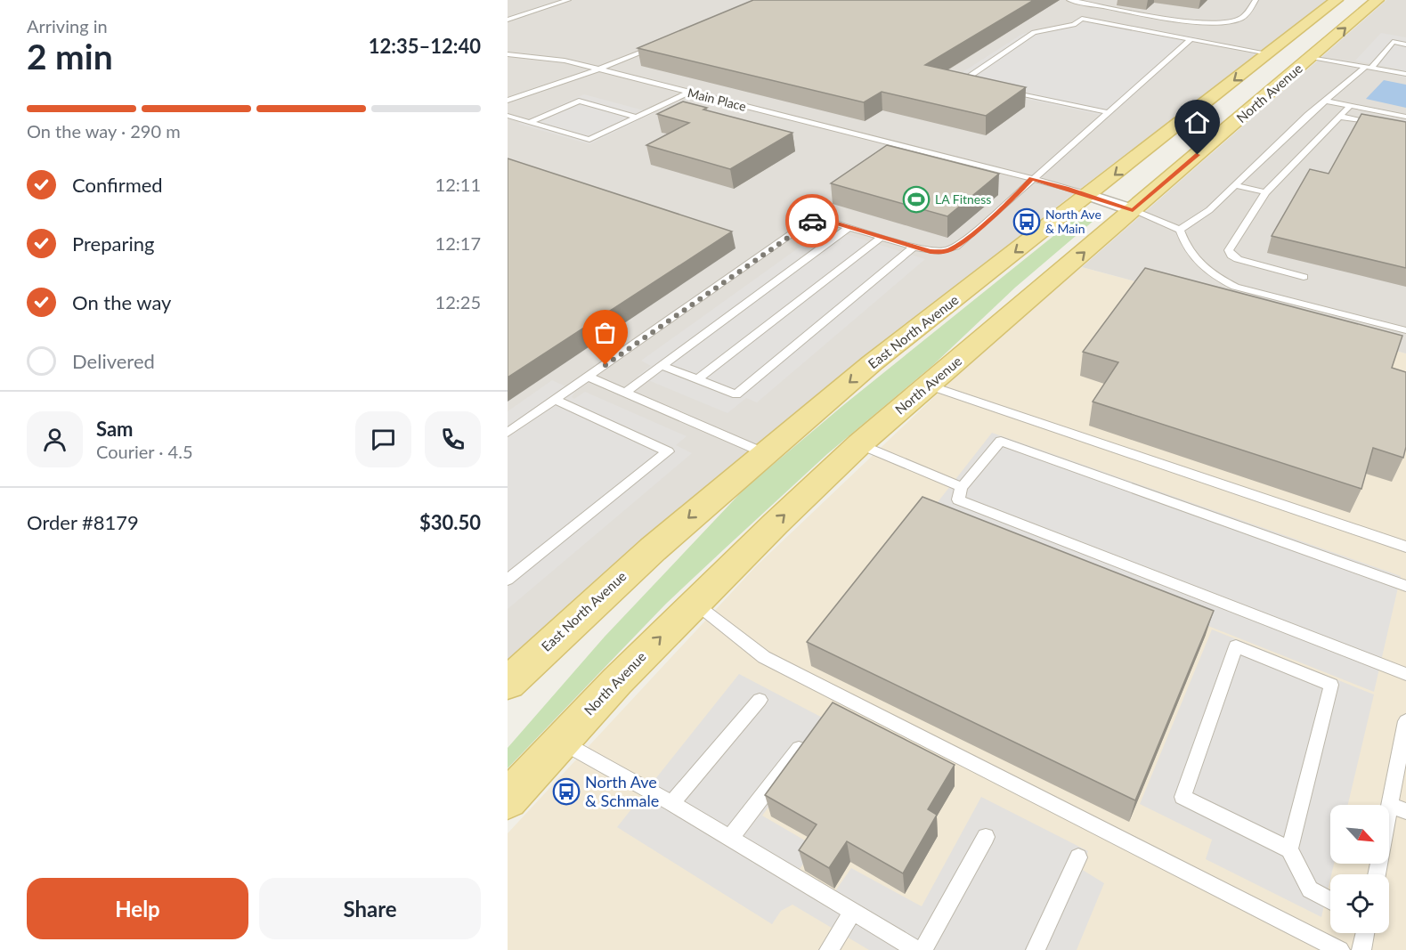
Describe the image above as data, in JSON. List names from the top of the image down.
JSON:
{
  "streets": {
    "main road": ["North Avenue", "East North Avenue"],
    "lane": ["Main Place"]
  },
  "crossings": [
    ["Main Place", "East North Avenue"]
  ],
  "one_way": ["North Avenue", "East North Avenue"],
  "places": {
    "sports": ["LA Fitness"],
    "bus stop": ["North Ave & Main", "North Ave & Schmale"]
  },
  "north": "bottom right",
  "page": {
    "heading": ["2 min", "Arriving in", "12:35–12:40"],
    "panel": [
      "Sam",
      "Courier · 4.5",
      "Order #8179",
      "$30.50"
    ],
    "bar": "On the way · 290 m",
    "list": [
      ["Confirmed", "12:11"],
      ["Preparing", "12:17"],
      ["On the way", "12:25"],
      "Delivered"
    ],
    "buttons": ["Help", "Share"]
  }
}
